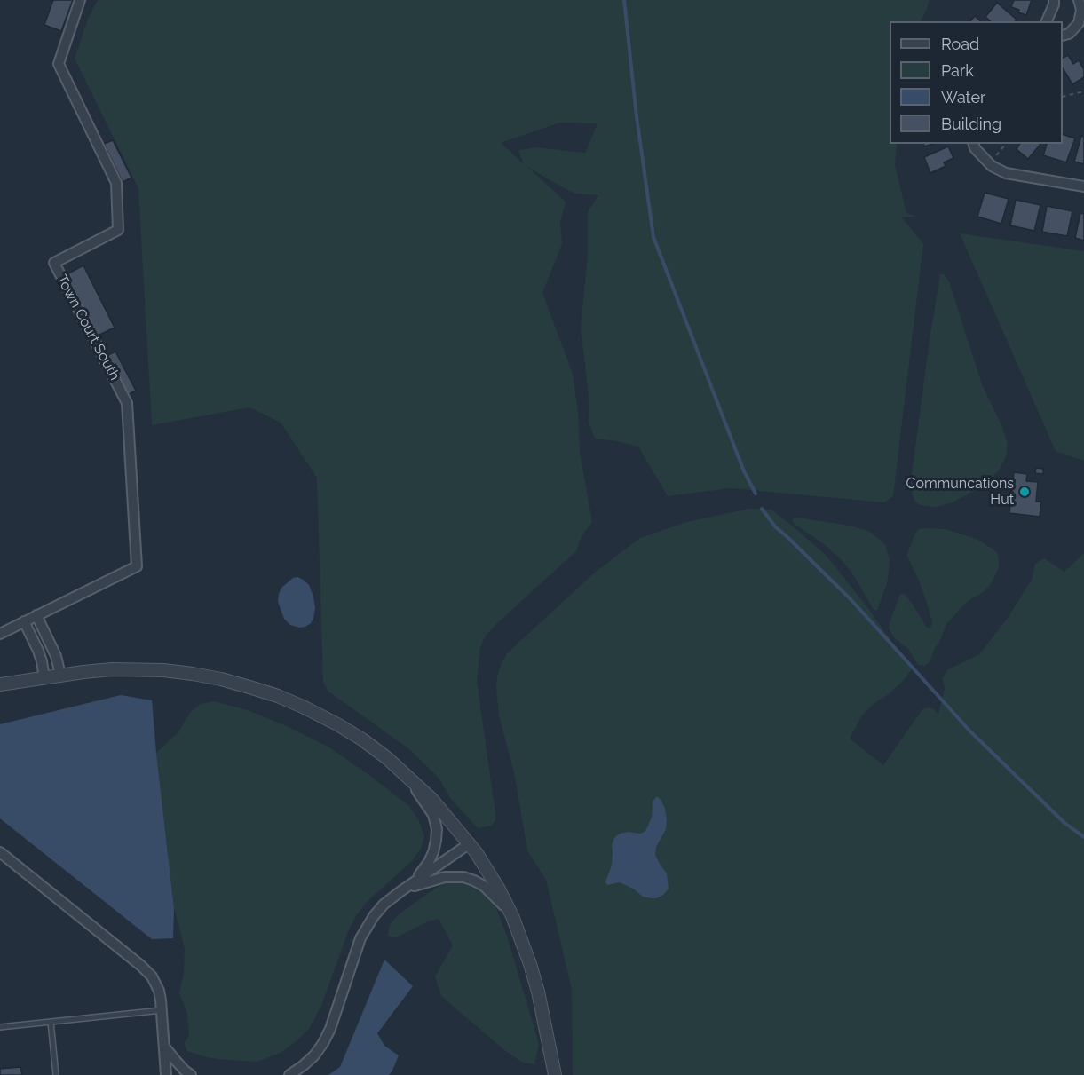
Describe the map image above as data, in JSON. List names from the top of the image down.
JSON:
{
  "streets": {
    "street": ["Town Court South"]
  },
  "places": ["Communcations Hut"],
  "legend": [
    "Road",
    "Park",
    "Water",
    "Building"
  ]
}
